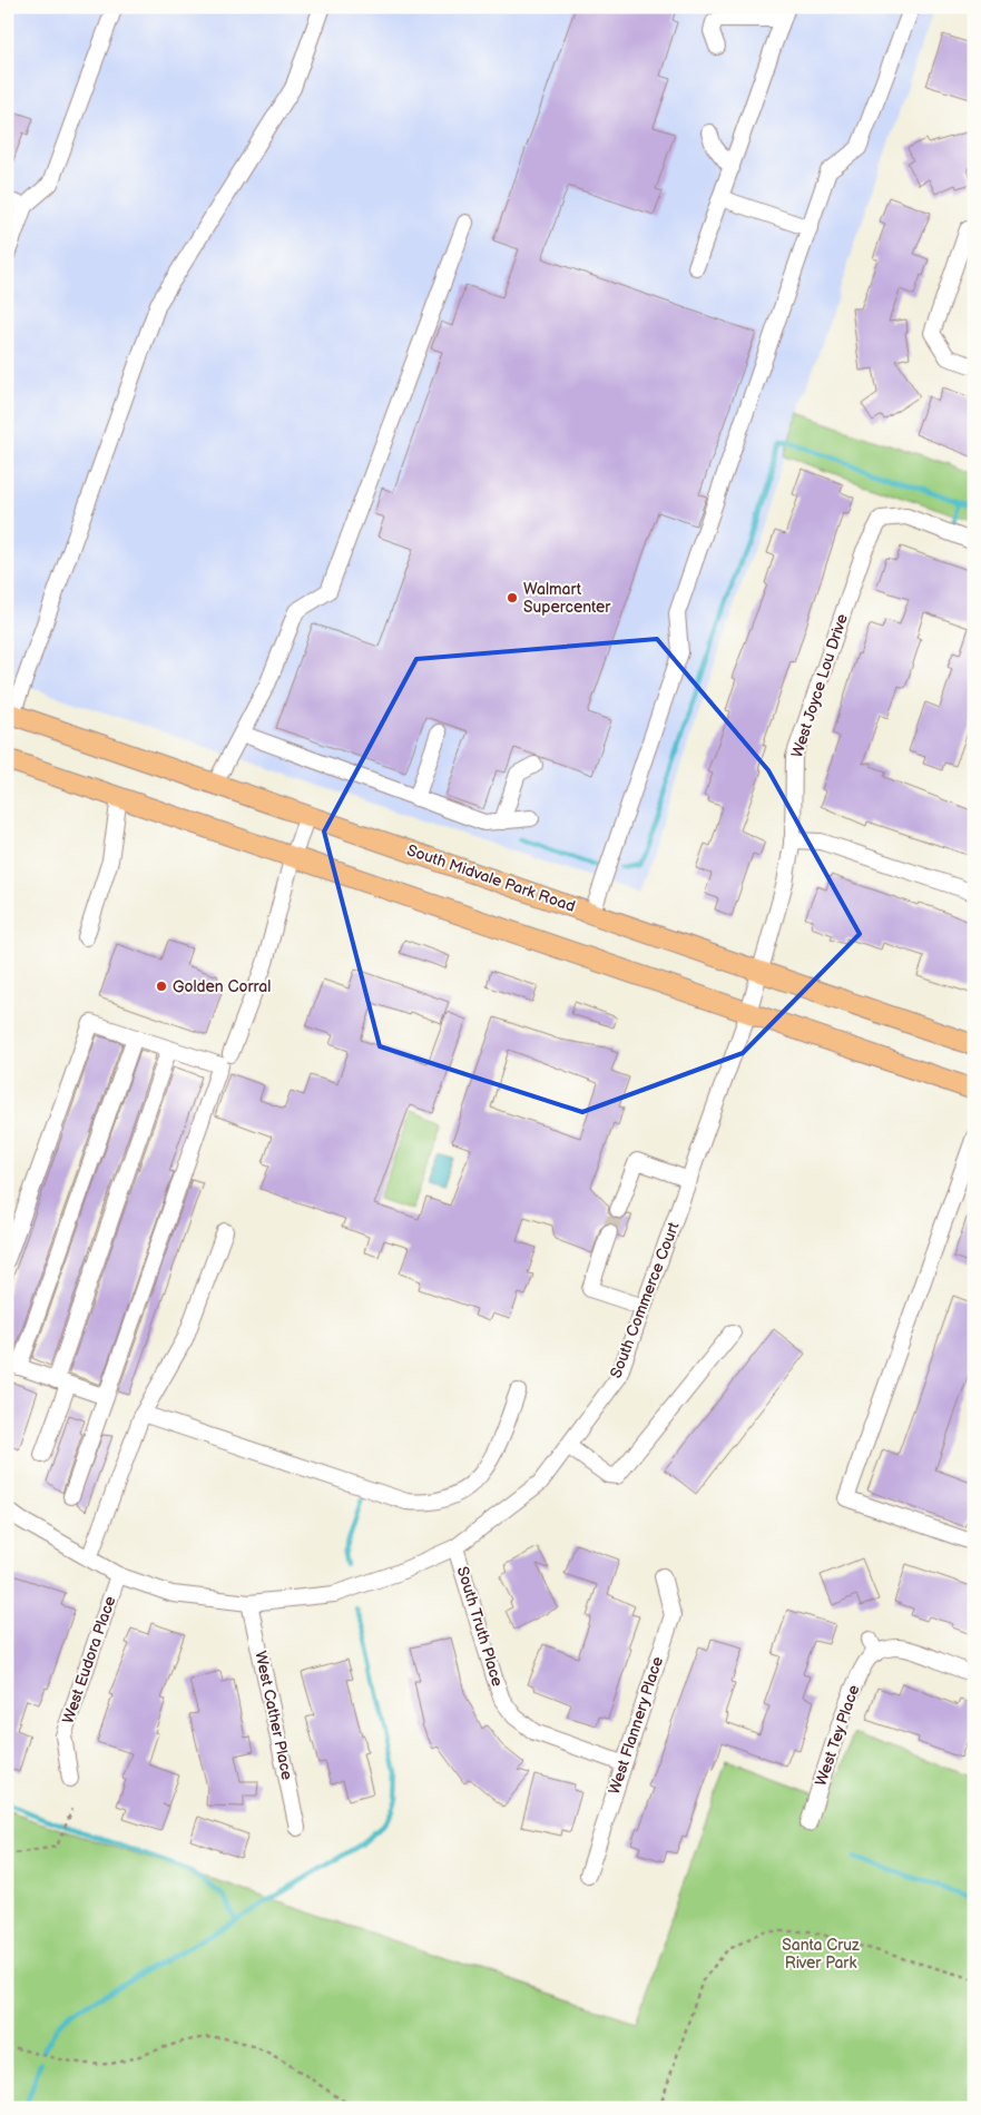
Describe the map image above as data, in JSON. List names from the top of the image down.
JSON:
{
  "streets": {
    "main road": ["South Midvale Park Road"],
    "street": [
      "West Joyce Lou Drive",
      "South Commerce Court",
      "South Truth Place",
      "West Eudora Place",
      "West Cather Place",
      "West Flannery Place",
      "West Tey Place"
    ]
  },
  "crossings": [
    ["West Joyce Lou Drive", "South Midvale Park Road"],
    ["West Joyce Lou Drive", "South Commerce Court"],
    ["South Commerce Court", "South Truth Place"],
    ["South Commerce Court", "West Eudora Place"],
    ["South Commerce Court", "West Cather Place"],
    ["South Truth Place", "West Flannery Place"]
  ],
  "parks": ["Santa Cruz River Park"],
  "places": ["Walmart Supercenter", "Golden Corral"]
}
